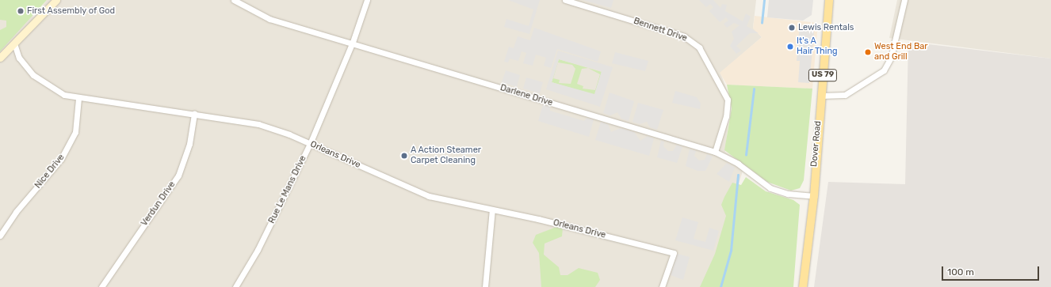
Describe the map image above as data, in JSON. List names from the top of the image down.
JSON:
{
  "streets": {
    "main road": ["US 79", "Dover Road"],
    "street": [
      "Bennett Drive",
      "Darlene Drive",
      "Orleans Drive",
      "Nice Drive",
      "Rue Le Mans Drive",
      "Verdun Drive"
    ]
  },
  "crossings": [
    ["Bennett Drive", "Darlene Drive"],
    ["Darlene Drive", "Dover Road"],
    ["Darlene Drive", "Rue Le Mans Drive"],
    ["Orleans Drive", "Nice Drive"],
    ["Orleans Drive", "Rue Le Mans Drive"],
    ["Orleans Drive", "Verdun Drive"]
  ],
  "places": [
    "First Assembly of God",
    "Lewis Rentals",
    "It's A Hair Thing",
    "West End Bar and Grill",
    "A Action Steamer Carpet Cleaning"
  ],
  "scale_bar": "100 m"
}
